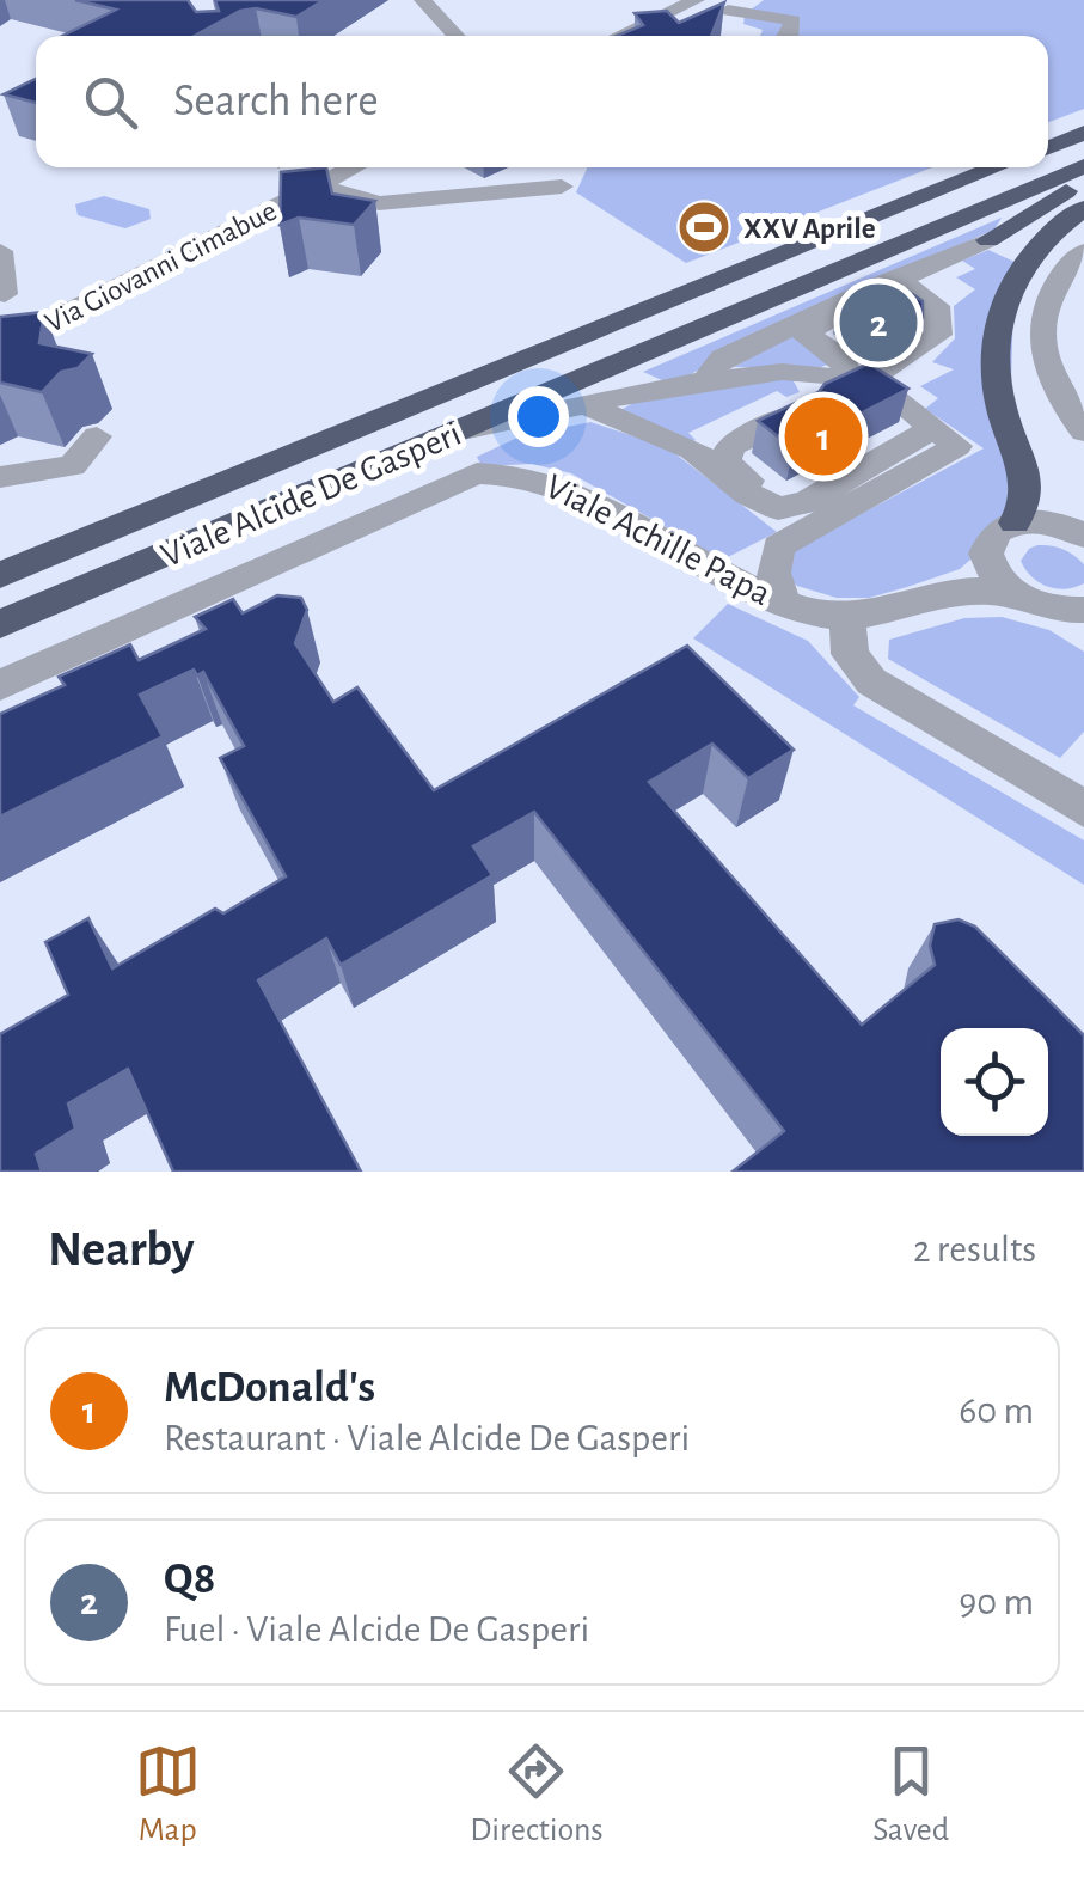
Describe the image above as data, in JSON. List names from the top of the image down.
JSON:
{
  "streets": {
    "highway": ["Viale Alcide De Gasperi"],
    "street": ["Via Giovanni Cimabue", "Viale Achille Papa"]
  },
  "crossings": [
    ["Viale Alcide De Gasperi", "Viale Achille Papa"]
  ],
  "places": {
    "sports": ["XXV Aprile"]
  },
  "page": {
    "search": "Search here",
    "pins": ["2", "1"],
    "heading": ["Nearby", "2 results"],
    "list": [
      {
        "mark": "1",
        "name": "McDonald's",
        "note": "Restaurant · Viale Alcide De Gasperi",
        "value": "60 m"
      },
      {
        "mark": "2",
        "name": "Q8",
        "note": "Fuel · Viale Alcide De Gasperi",
        "value": "90 m"
      }
    ],
    "nav": ["Map", "Directions", "Saved"]
  }
}
